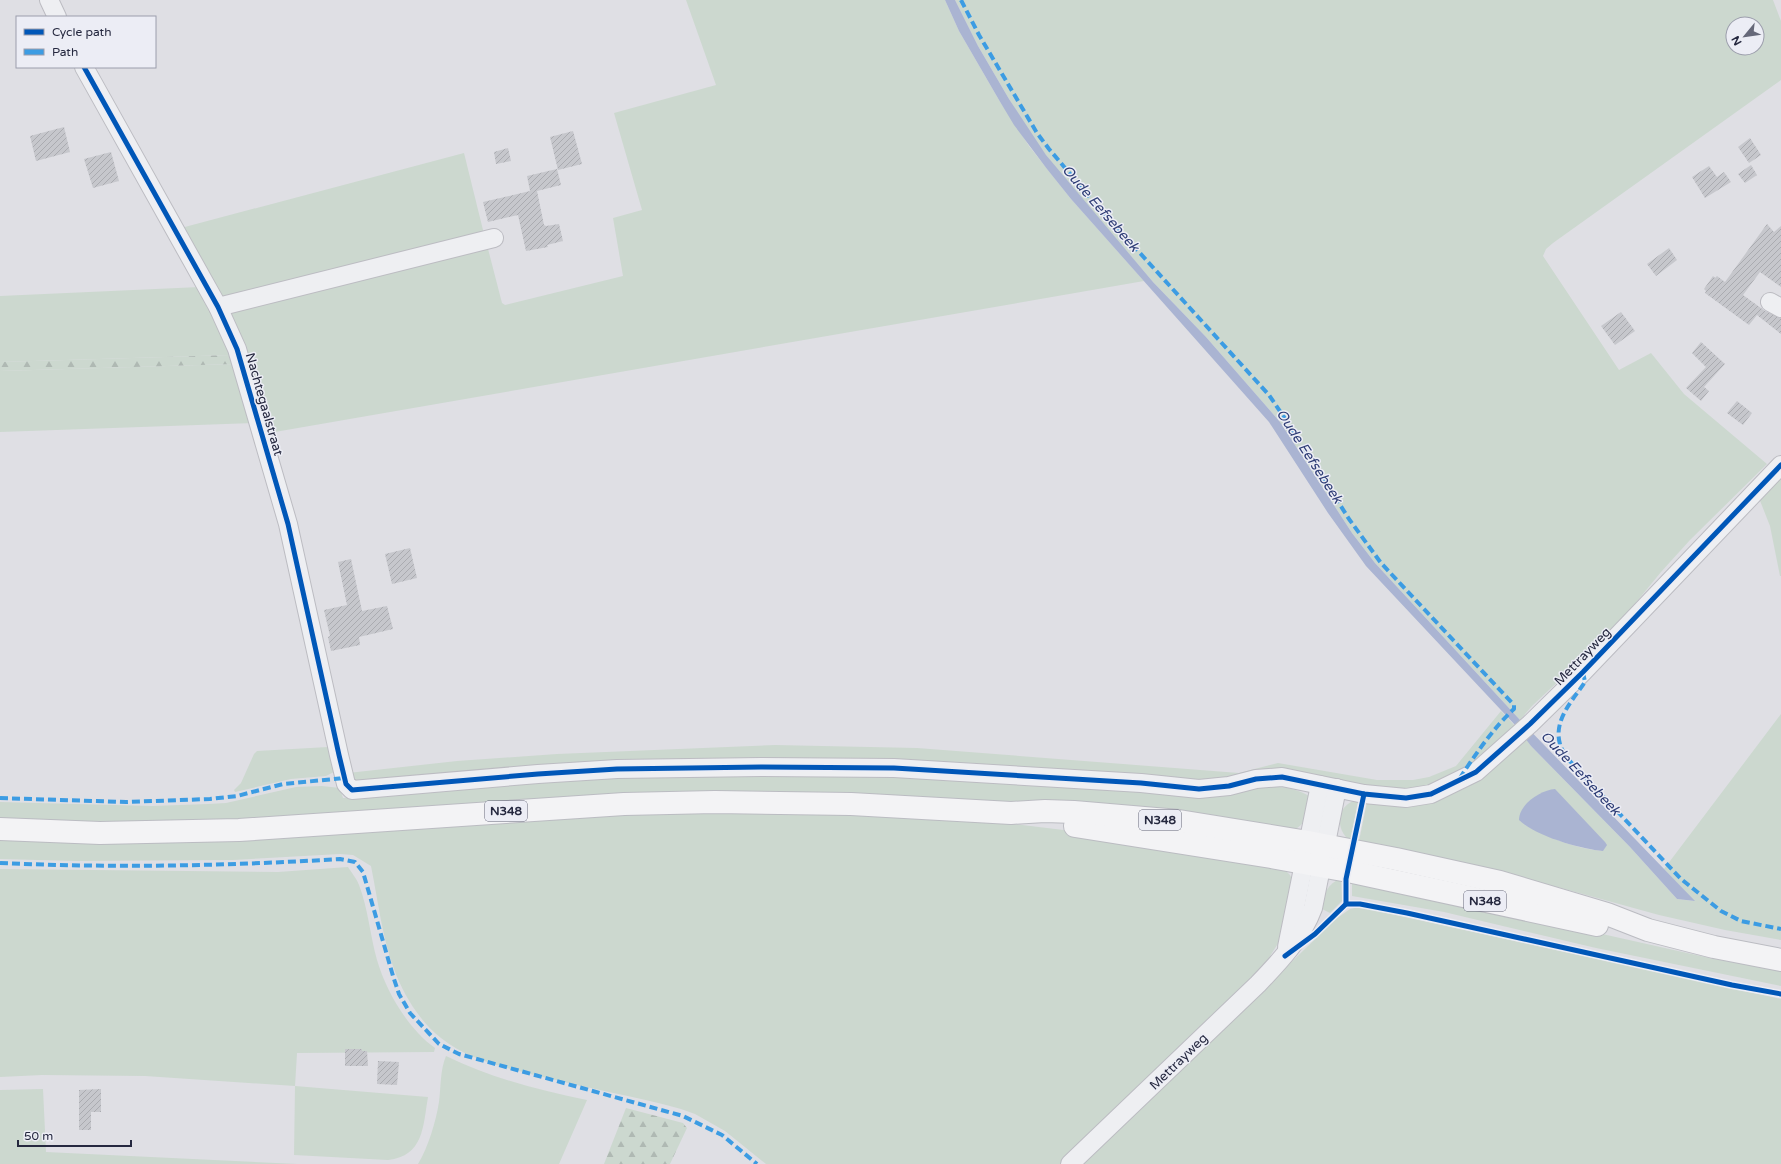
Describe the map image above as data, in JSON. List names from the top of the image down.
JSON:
{
  "streets": {
    "main road": ["N348"],
    "street": ["Nachtegaalstraat", "Mettrayweg"]
  },
  "crossings": [
    ["Nachtegaalstraat", "Mettrayweg"],
    ["Mettrayweg", "N348"]
  ],
  "water": ["Oude Eefsebeek"],
  "legend": ["Cycle path", "Path"],
  "scale_bar": "50 m",
  "north": "bottom left"
}
